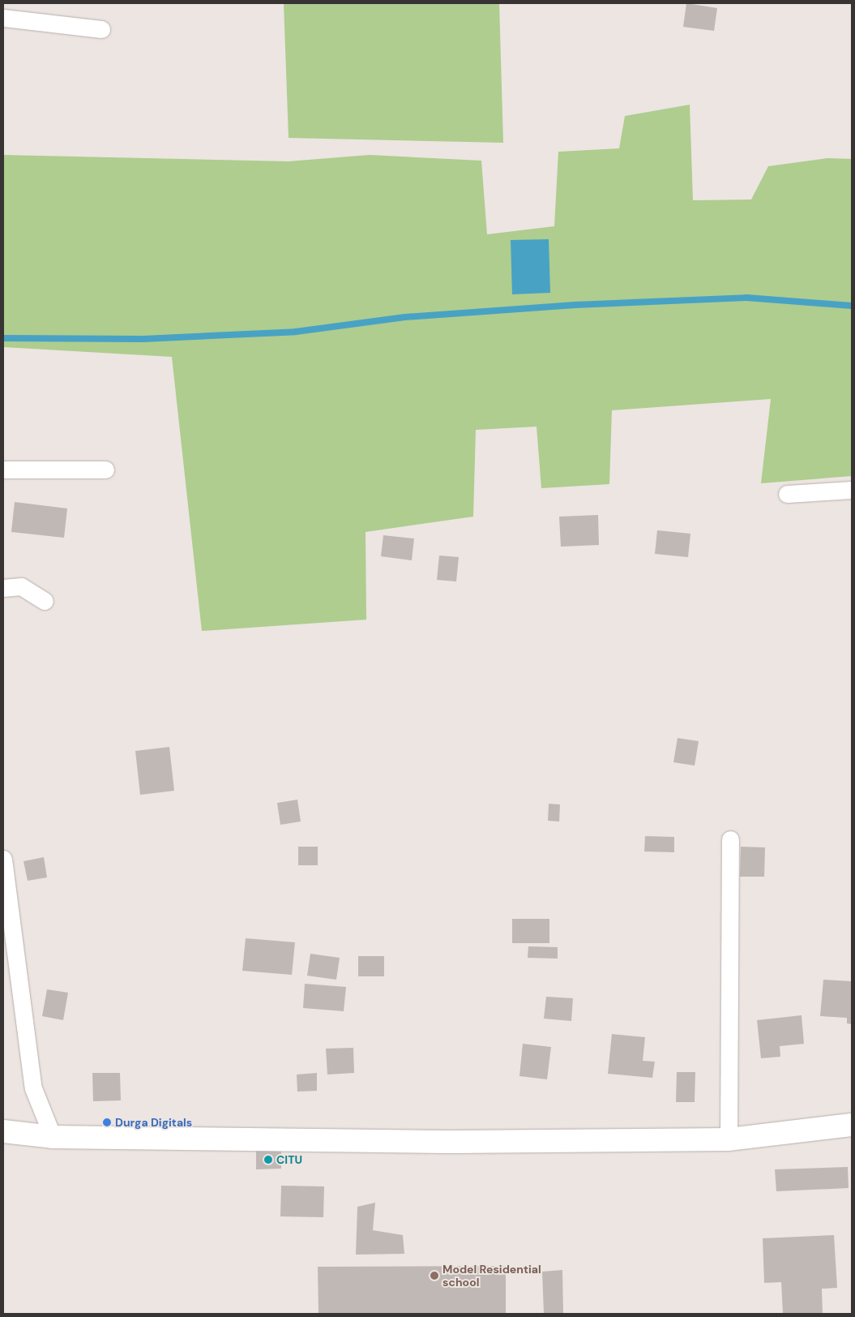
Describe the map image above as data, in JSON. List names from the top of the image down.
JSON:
{
  "places": ["Durga Digitals", "CITU", "Model Residential school"]
}
